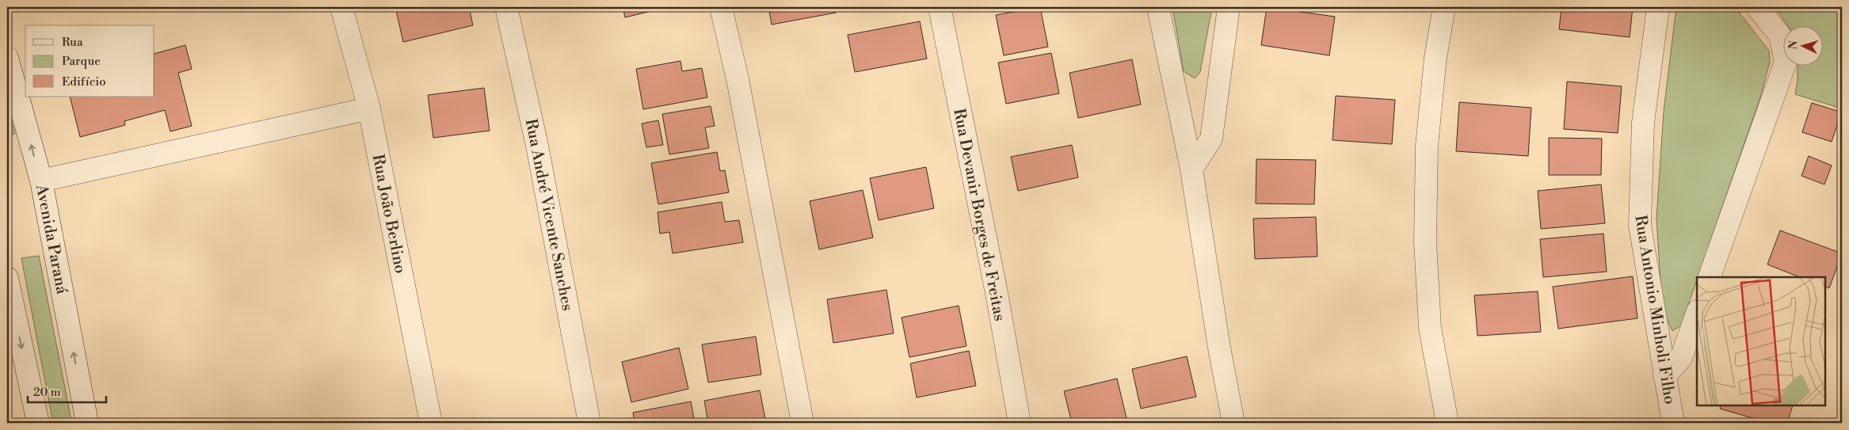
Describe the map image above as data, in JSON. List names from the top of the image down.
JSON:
{
  "streets": {
    "street": [
      "Rua João Berlino",
      "Rua André Vicente Sanches",
      "Rua Devanir Borges de Freitas",
      "Avenida Paraná",
      "Rua Antonio Minholi Filho"
    ]
  },
  "legend": ["Rua", "Parque", "Edifício"],
  "scale_bar": "20 m",
  "north": "left"
}
